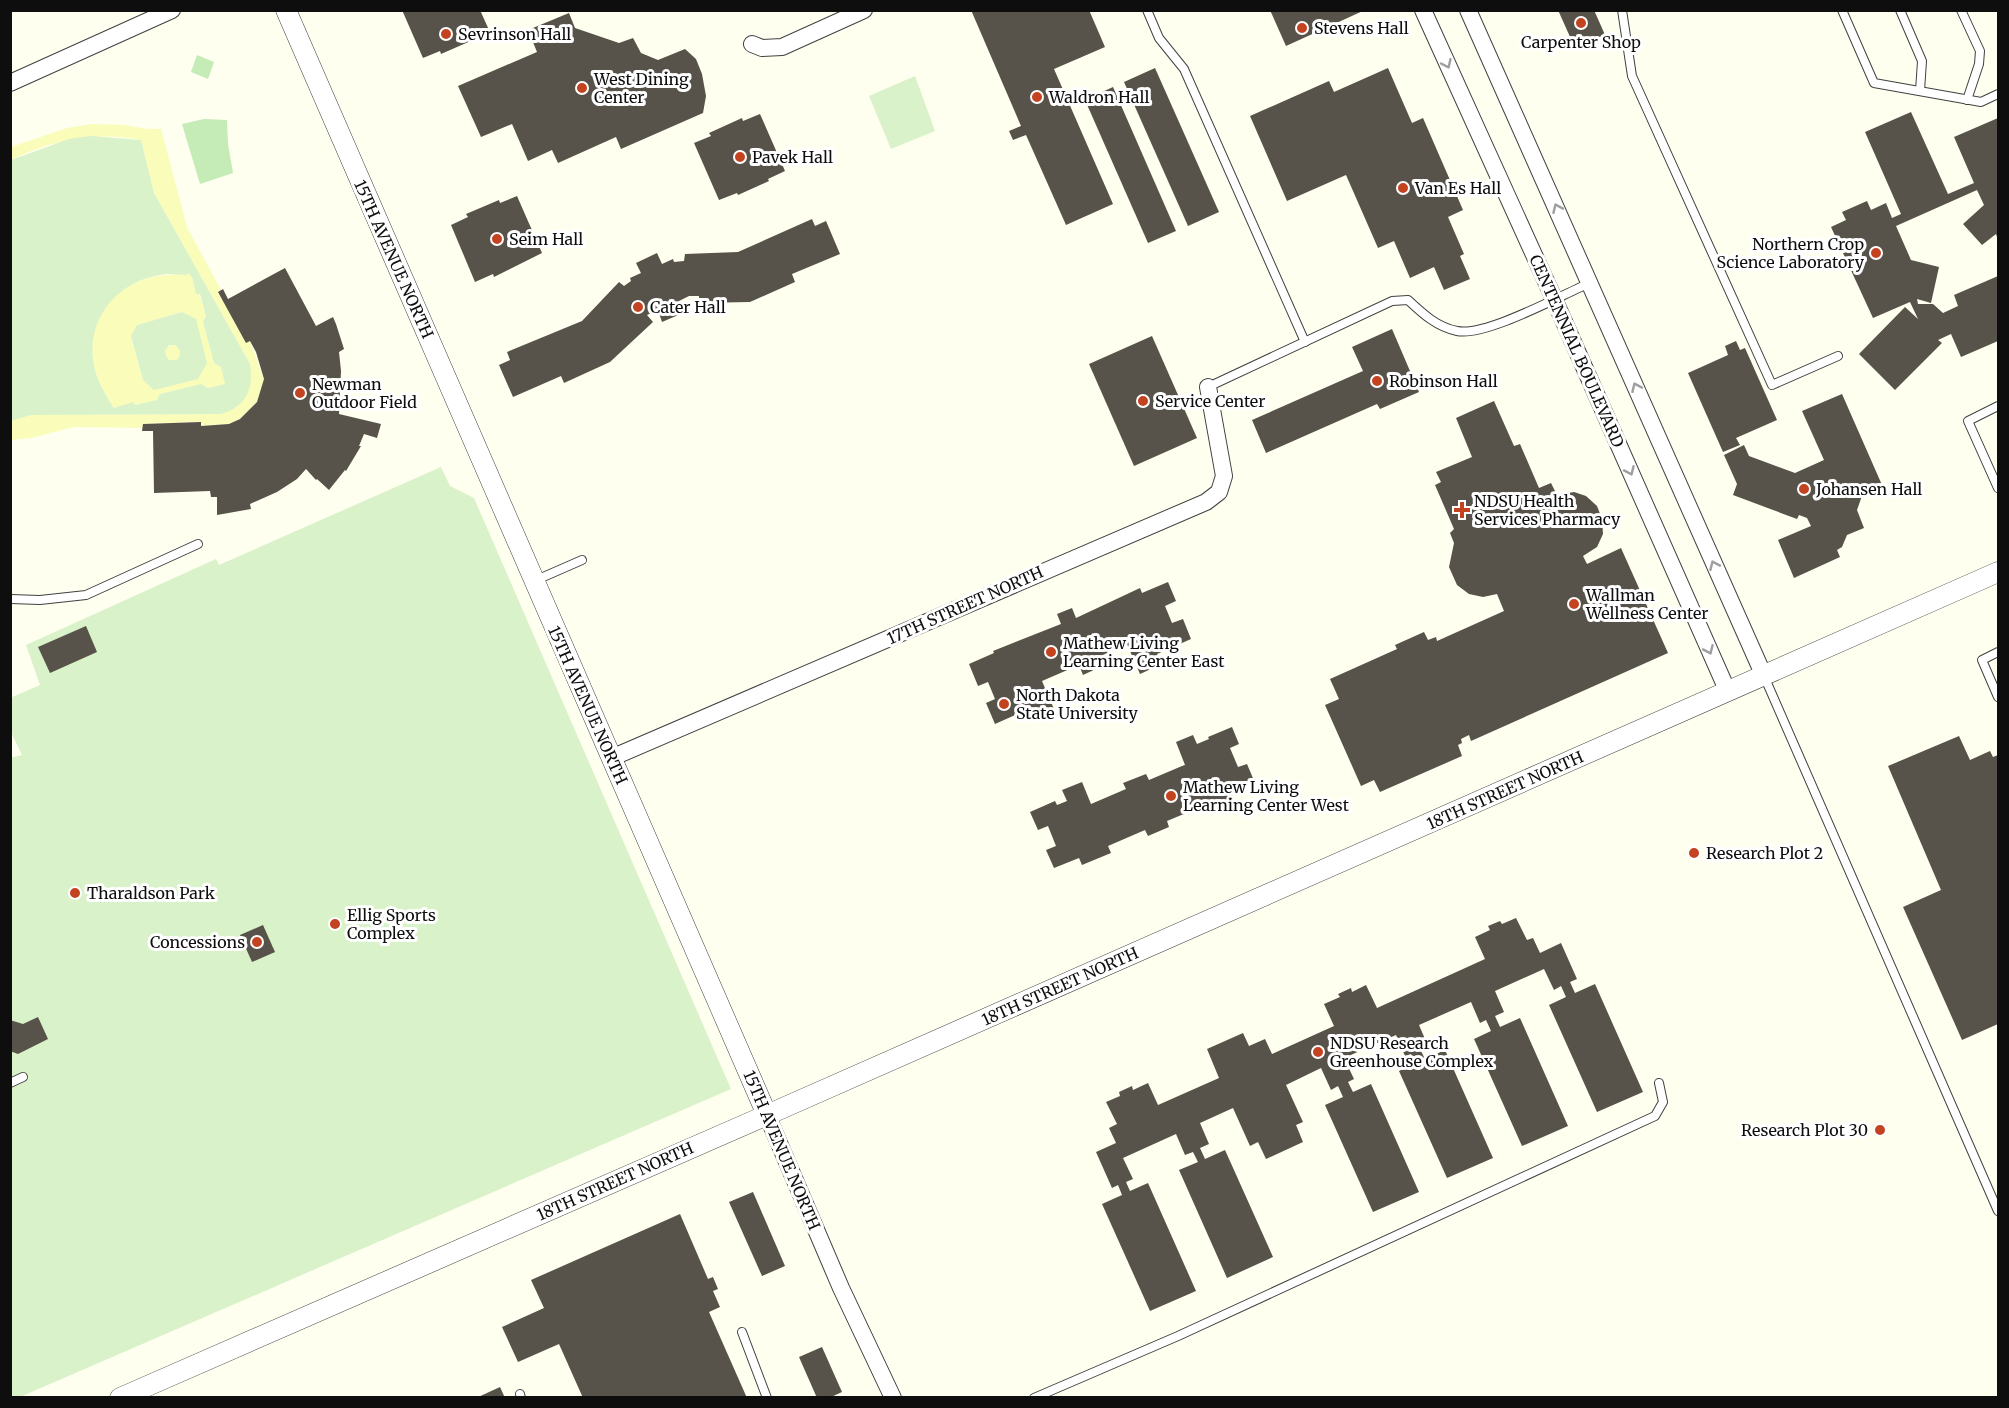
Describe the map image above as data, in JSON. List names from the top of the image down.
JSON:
{
  "streets": {
    "street": [
      "15TH AVENUE NORTH",
      "CENTENNIAL BOULEVARD",
      "17TH STREET NORTH",
      "18TH STREET NORTH"
    ]
  },
  "crossings": [
    ["15TH AVENUE NORTH", "17TH STREET NORTH"],
    ["15TH AVENUE NORTH", "18TH STREET NORTH"],
    ["CENTENNIAL BOULEVARD", "18TH STREET NORTH"]
  ],
  "places": {
    "other": [
      "Carpenter Shop",
      "Stevens Hall",
      "Sevrinson Hall",
      "West Dining Center",
      "Waldron Hall",
      "Pavek Hall",
      "Van Es Hall",
      "Seim Hall",
      "Northern Crop Science Laboratory",
      "Cater Hall",
      "Robinson Hall",
      "Newman Outdoor Field",
      "Service Center",
      "Johansen Hall",
      "Wallman Wellness Center",
      "Mathew Living Learning Center East",
      "North Dakota State University",
      "Mathew Living Learning Center West",
      "Research Plot 2",
      "Tharaldson Park",
      "Ellig Sports Complex",
      "Concessions",
      "NDSU Research Greenhouse Complex",
      "Research Plot 30"
    ],
    "health": ["NDSU Health Services Pharmacy"]
  }
}
